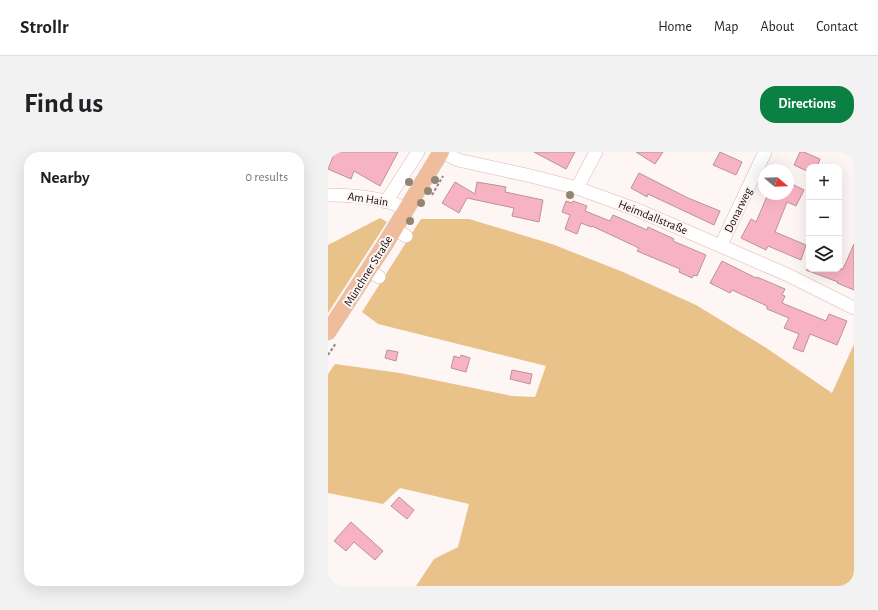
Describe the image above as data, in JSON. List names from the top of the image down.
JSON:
{
  "streets": {
    "main road": ["Münchner Straße"],
    "street": ["Am Hain", "Donarweg", "Heimdallstraße"]
  },
  "crossings": [
    ["Am Hain", "Münchner Straße"],
    ["Donarweg", "Heimdallstraße"],
    ["Heimdallstraße", "Münchner Straße"]
  ],
  "north": "right",
  "page": {
    "header": "Strollr",
    "nav": [
      "Home",
      "Map",
      "About",
      "Contact"
    ],
    "buttons": "Directions",
    "title": "Find us",
    "heading": ["Nearby", "0 results"],
    "map_buttons": ["+", "−"]
  }
}
